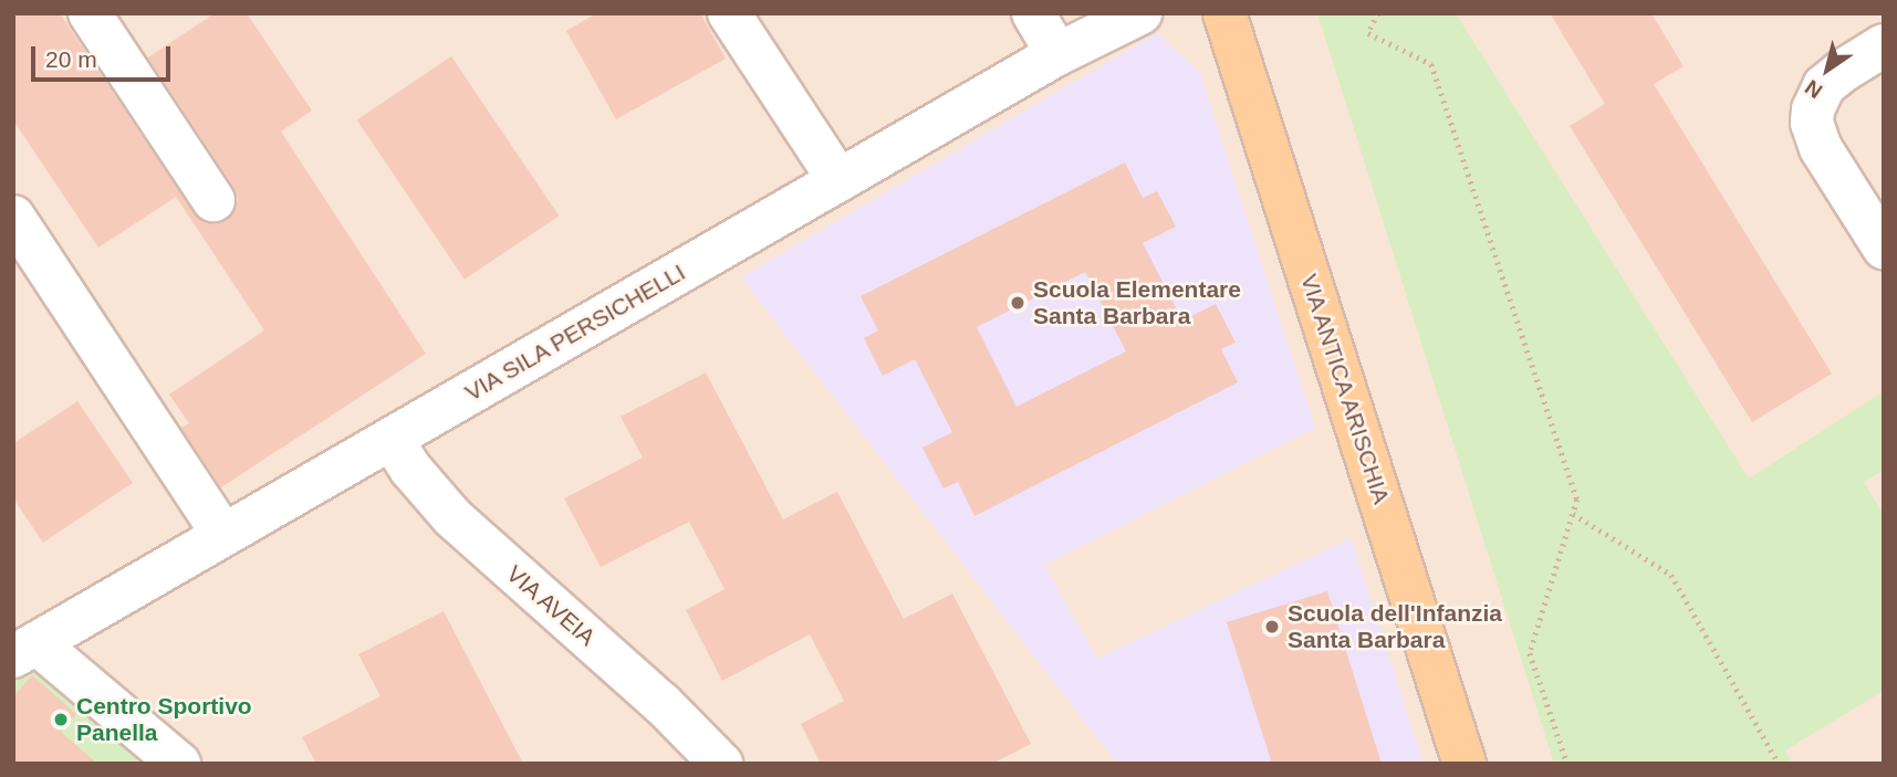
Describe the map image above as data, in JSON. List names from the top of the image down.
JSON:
{
  "streets": {
    "main road": ["VIA ANTICA ARISCHIA"],
    "street": ["VIA SILA PERSICHELLI", "VIA AVEIA"]
  },
  "crossings": [
    ["VIA SILA PERSICHELLI", "VIA AVEIA"]
  ],
  "places": ["Scuola Elementare Santa Barbara", "Scuola dell'Infanzia Santa Barbara", "Centro Sportivo Panella"],
  "scale_bar": "20 m",
  "north": "bottom left"
}
